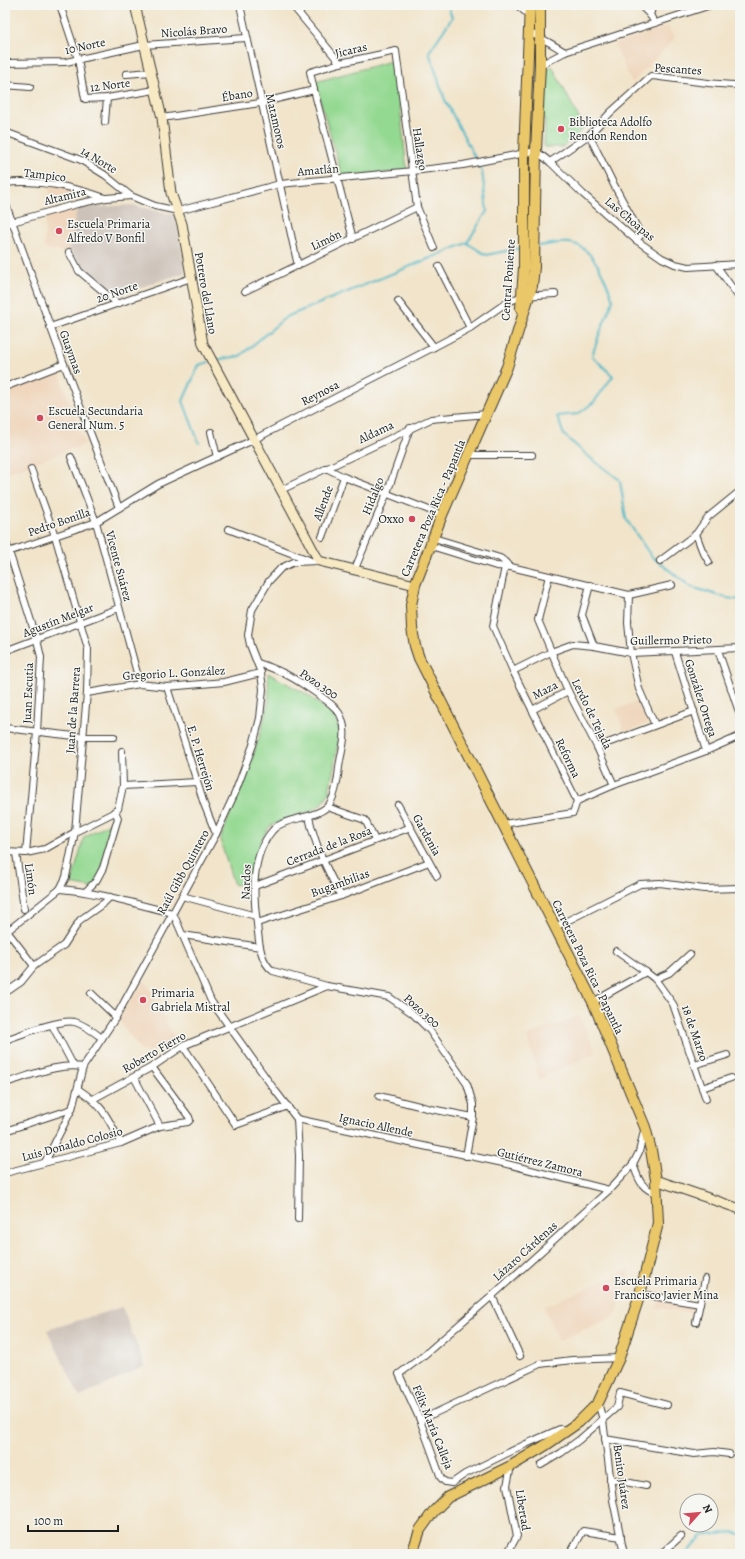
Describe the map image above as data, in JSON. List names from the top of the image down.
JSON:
{
  "streets": {
    "main road": ["Central Poniente", "Carretera Poza Rica - Papantla"],
    "street": [
      "Nicolás Bravo",
      "10 Norte",
      "Jicaras",
      "Pescantes",
      "12 Norte",
      "Ébano",
      "Matamoros",
      "Hallazgo",
      "14 Norte",
      "Amatlán",
      "Tampico",
      "Altamira",
      "Las Choapas",
      "Limón",
      "20 Norte",
      "Potrero del Llano",
      "Guaymas",
      "Reynosa",
      "Aldama",
      "Hidalgo",
      "Allende",
      "Pedro Bonilla",
      "Vicente Suárez",
      "Agustín Melgar",
      "Guillermo Prieto",
      "Gregorio L. González",
      "Pozo 300",
      "Maza",
      "Juan Escutia",
      "González Ortega",
      "Juan de la Barrera",
      "Lerdo de Tejada",
      "E. P. Herrejón",
      "Reforma",
      "Gardenia",
      "Cerrada de la Rosa",
      "Raúl Gibb Quintero",
      "Nardos",
      "Bugambilias",
      "18 de Marzo",
      "Roberto Fierro",
      "Ignacio Allende",
      "Luis Donaldo Colosio",
      "Gutiérrez Zamora",
      "Lázaro Cárdenas",
      "Félix María Calleja",
      "Benito Juárez",
      "Libertad"
    ]
  },
  "crossings": [
    ["Nicolás Bravo", "10 Norte"],
    ["Nicolás Bravo", "Matamoros"],
    ["Nicolás Bravo", "Potrero del Llano"],
    ["10 Norte", "12 Norte"],
    ["10 Norte", "Potrero del Llano"],
    ["Jicaras", "Ébano"],
    ["Jicaras", "Hallazgo"],
    ["Pescantes", "Las Choapas"],
    ["12 Norte", "Potrero del Llano"],
    ["Ébano", "Matamoros"],
    ["Ébano", "Potrero del Llano"],
    ["Matamoros", "Amatlán"],
    ["Matamoros", "Limón"],
    ["Hallazgo", "Amatlán"],
    ["Hallazgo", "Limón"],
    ["14 Norte", "Amatlán"],
    ["14 Norte", "Altamira"],
    ["14 Norte", "Potrero del Llano"],
    ["Amatlán", "Central Poniente"],
    ["Amatlán", "Potrero del Llano"],
    ["Tampico", "Altamira"],
    ["Altamira", "Guaymas"],
    ["Las Choapas", "Central Poniente"],
    ["Central Poniente", "Reynosa"],
    ["Central Poniente", "Carretera Poza Rica - Papantla"],
    ["20 Norte", "Potrero del Llano"],
    ["20 Norte", "Guaymas"],
    ["Potrero del Llano", "Reynosa"],
    ["Potrero del Llano", "Aldama"],
    ["Guaymas", "Reynosa"],
    ["Guaymas", "Pedro Bonilla"],
    ["Reynosa", "Pedro Bonilla"],
    ["Aldama", "Hidalgo"],
    ["Aldama", "Carretera Poza Rica - Papantla"],
    ["Carretera Poza Rica - Papantla", "Lázaro Cárdenas"],
    ["Carretera Poza Rica - Papantla", "Benito Juárez"],
    ["Carretera Poza Rica - Papantla", "Libertad"],
    ["Pedro Bonilla", "Vicente Suárez"],
    ["Pedro Bonilla", "Juan Escutia"],
    ["Pedro Bonilla", "Juan de la Barrera"],
    ["Vicente Suárez", "Agustín Melgar"],
    ["Vicente Suárez", "Gregorio L. González"],
    ["Agustín Melgar", "Juan Escutia"],
    ["Agustín Melgar", "Juan de la Barrera"],
    ["Guillermo Prieto", "González Ortega"],
    ["Guillermo Prieto", "Lerdo de Tejada"],
    ["Guillermo Prieto", "Reforma"],
    ["Gregorio L. González", "Juan de la Barrera"],
    ["Gregorio L. González", "E. P. Herrejón"],
    ["Gregorio L. González", "Raúl Gibb Quintero"],
    ["Pozo 300", "Nardos"],
    ["Pozo 300", "Bugambilias"],
    ["Pozo 300", "Roberto Fierro"],
    ["Pozo 300", "Ignacio Allende"],
    ["Pozo 300", "Gutiérrez Zamora"],
    ["Maza", "Lerdo de Tejada"],
    ["Maza", "Reforma"],
    ["E. P. Herrejón", "Raúl Gibb Quintero"],
    ["Gardenia", "Cerrada de la Rosa"],
    ["Gardenia", "Bugambilias"],
    ["Cerrada de la Rosa", "Nardos"],
    ["Nardos", "Bugambilias"],
    ["Roberto Fierro", "Luis Donaldo Colosio"],
    ["Ignacio Allende", "Gutiérrez Zamora"],
    ["Gutiérrez Zamora", "Lázaro Cárdenas"],
    ["Lázaro Cárdenas", "Félix María Calleja"]
  ],
  "places": [
    "Biblioteca Adolfo Rendon Rendon",
    "Escuela Primaria Alfredo V Bonfil",
    "Escuela Secundaria General Num. 5",
    "Oxxo",
    "Primaria Gabriela Mistral",
    "Escuela Primaria Francisco Javier Mina"
  ],
  "scale_bar": "100 m",
  "north": "top right"
}
